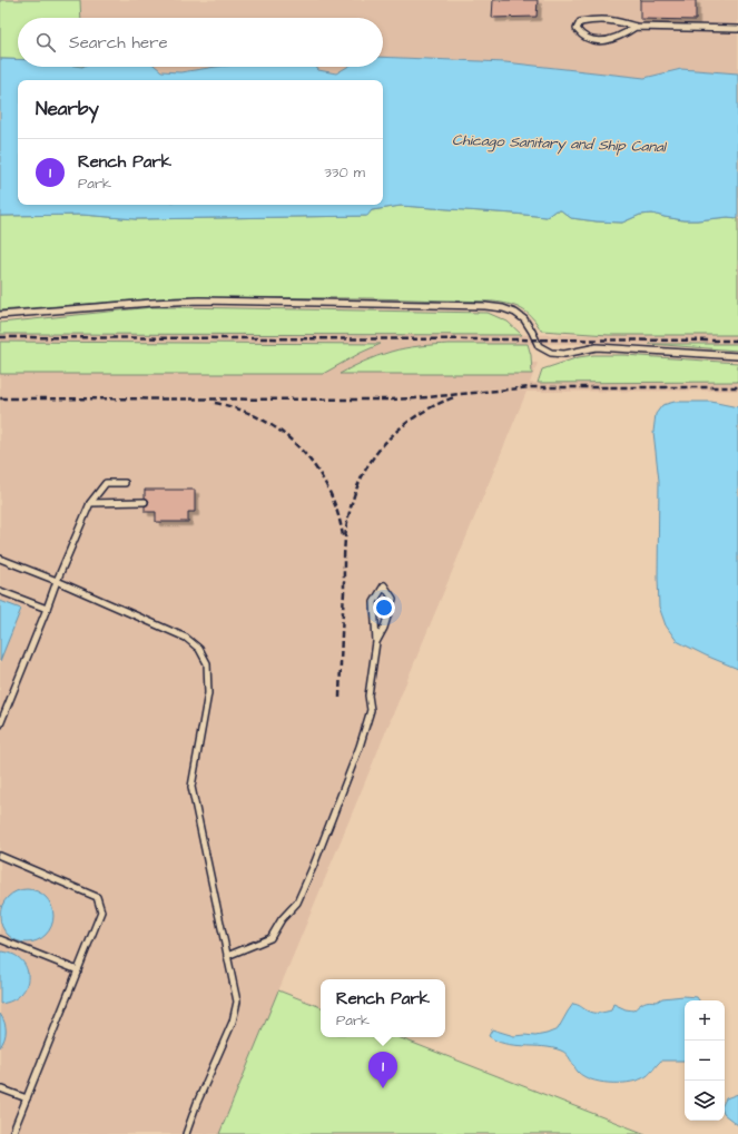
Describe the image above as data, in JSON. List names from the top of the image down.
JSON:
{
  "water": ["Chicago Sanitary and Ship Canal"],
  "page": {
    "search": "Search here",
    "heading": "Nearby",
    "list": [
      {
        "mark": "1",
        "name": "Rench Park",
        "note": "Park",
        "value": "330 m"
      }
    ],
    "popup": ["Rench Park", "Park"],
    "map_buttons": ["+", "−"],
    "pins": "1"
  }
}
